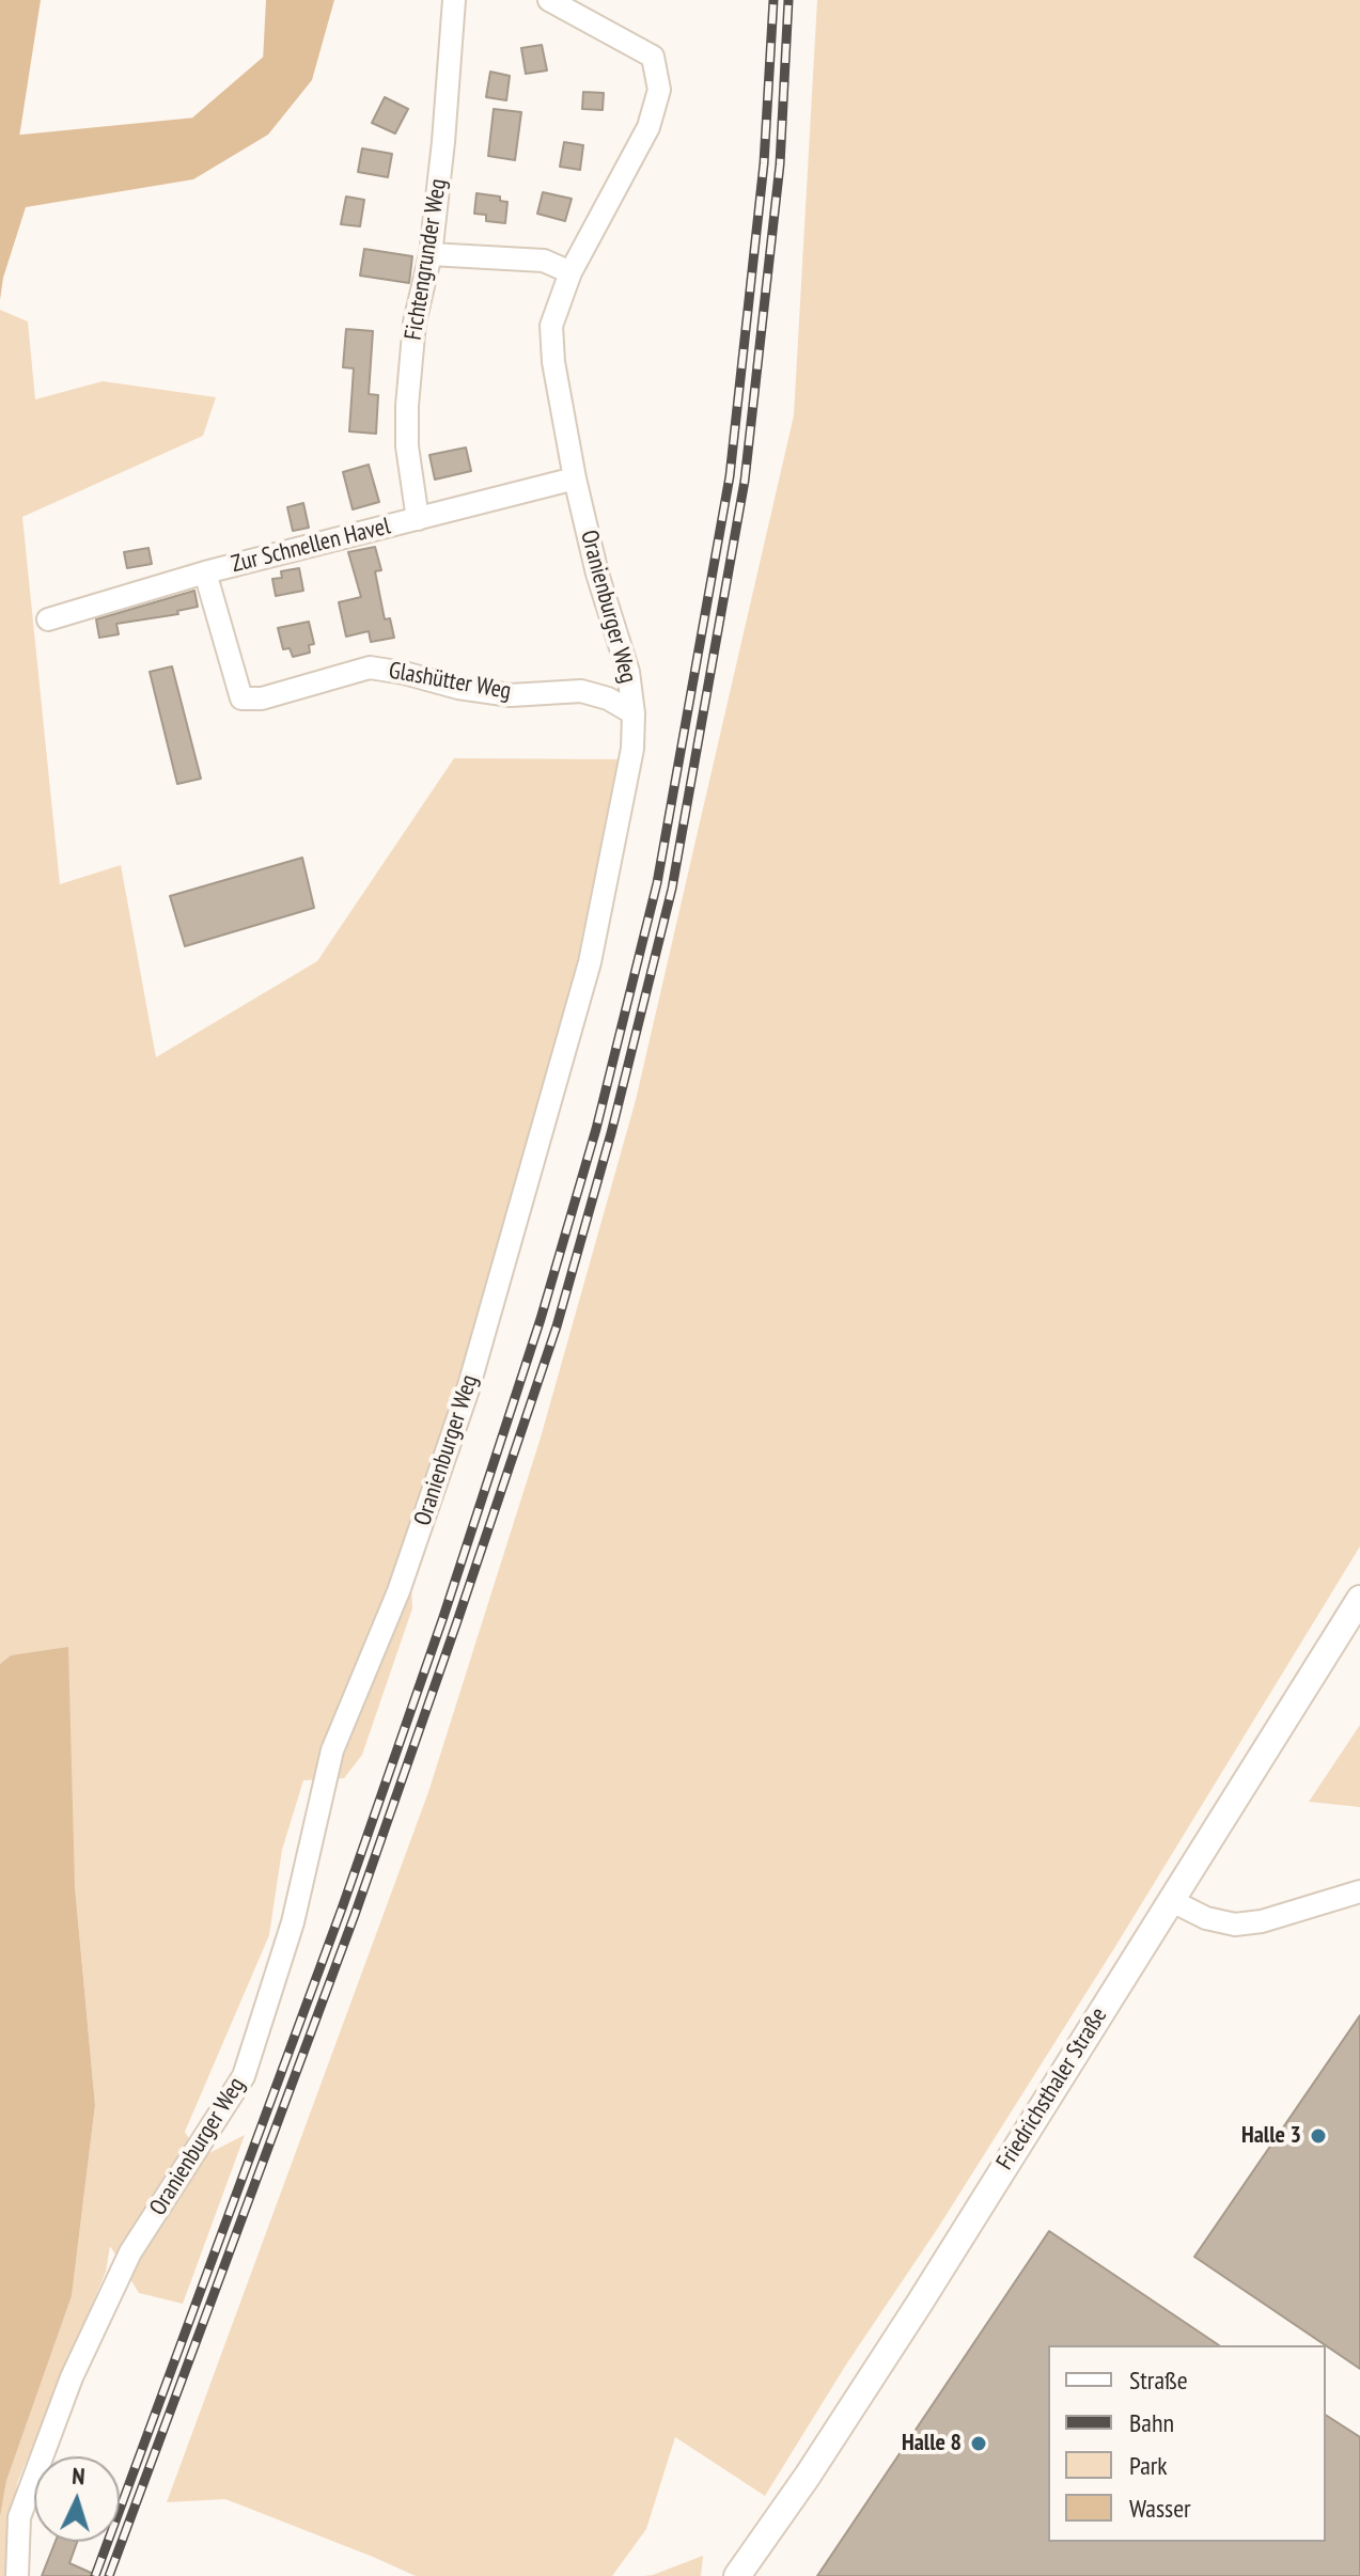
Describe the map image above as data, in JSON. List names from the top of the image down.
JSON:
{
  "streets": {
    "street": [
      "Fichtengrunder Weg",
      "Zur Schnellen Havel",
      "Oranienburger Weg",
      "Glashütter Weg",
      "Friedrichsthaler Straße"
    ]
  },
  "crossings": [
    ["Fichtengrunder Weg", "Zur Schnellen Havel"],
    ["Zur Schnellen Havel", "Oranienburger Weg"],
    ["Zur Schnellen Havel", "Glashütter Weg"],
    ["Oranienburger Weg", "Glashütter Weg"]
  ],
  "places": ["Halle 3", "Halle 8"],
  "legend": [
    "Straße",
    "Bahn",
    "Park",
    "Wasser"
  ],
  "north": "top"
}
